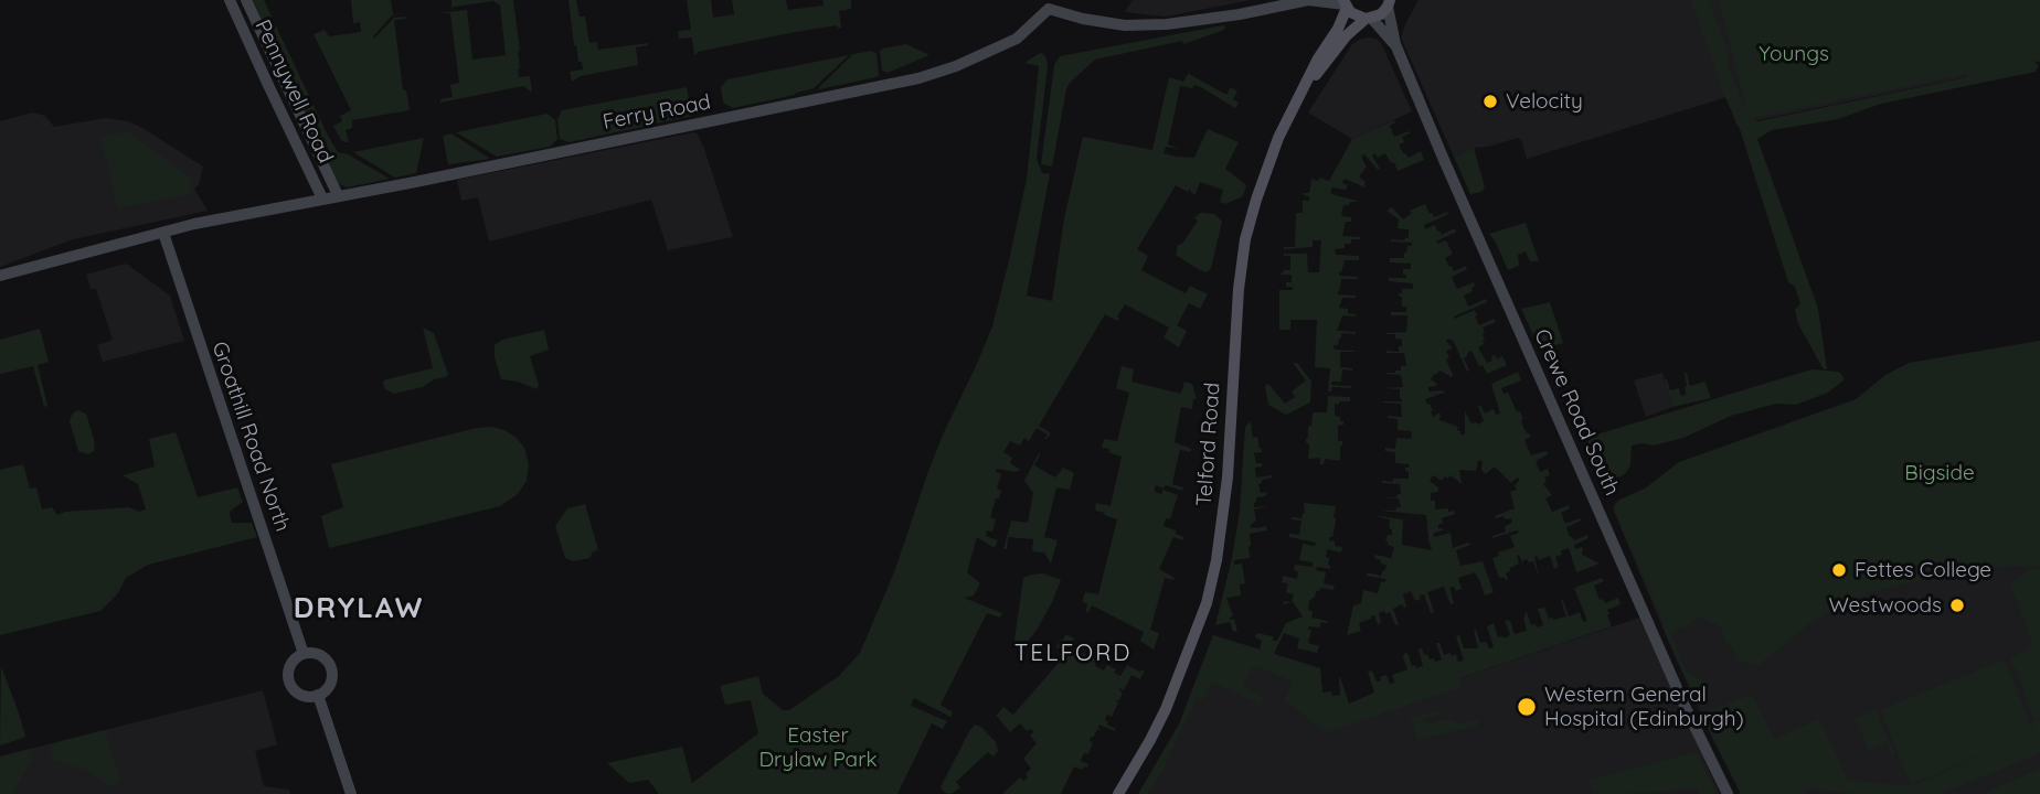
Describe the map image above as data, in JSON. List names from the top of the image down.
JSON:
{
  "streets": {
    "main road": ["Telford Road"],
    "street": [
      "Pennywell Road",
      "Ferry Road",
      "Crewe Road South",
      "Groathill Road North"
    ]
  },
  "crossings": [
    ["Pennywell Road", "Ferry Road"],
    ["Ferry Road", "Groathill Road North"],
    ["Ferry Road", "Telford Road"],
    ["Crewe Road South", "Telford Road"]
  ],
  "districts": ["DRYLAW", "TELFORD"],
  "parks": ["Youngs", "Bigside", "Easter Drylaw Park"],
  "places": [
    "Velocity",
    "Fettes College",
    "Westwoods",
    "Western General Hospital (Edinburgh)"
  ]
}
